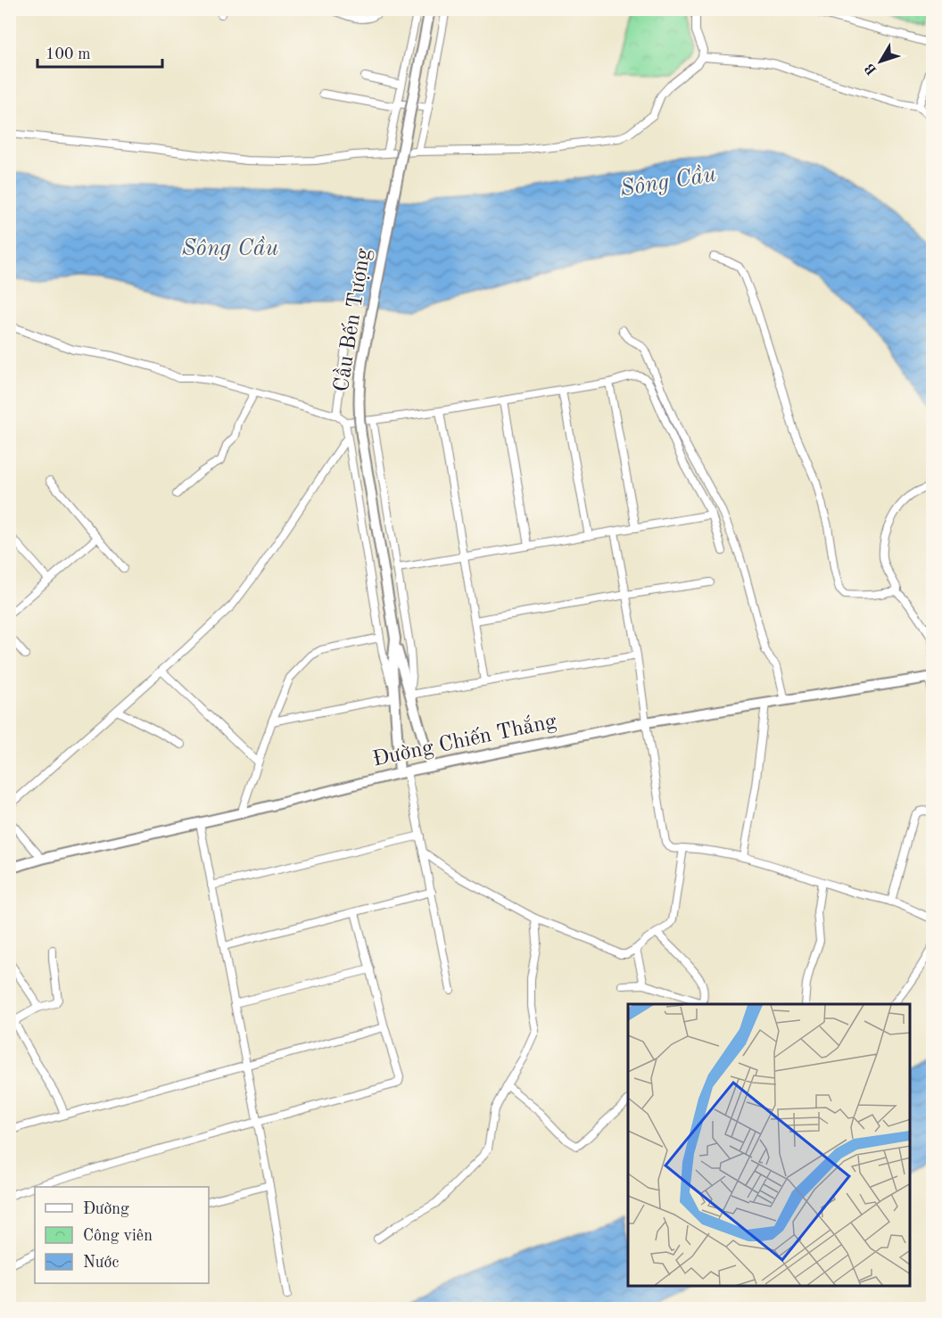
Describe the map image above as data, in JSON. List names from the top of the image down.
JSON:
{
  "streets": {
    "main road": ["Cầu Bến Tượng", "Đường Chiến Thắng"]
  },
  "water": ["Sông Cầu"],
  "legend": ["Đường", "Công viên", "Nước"],
  "scale_bar": "100 m",
  "north": "bottom left"
}
